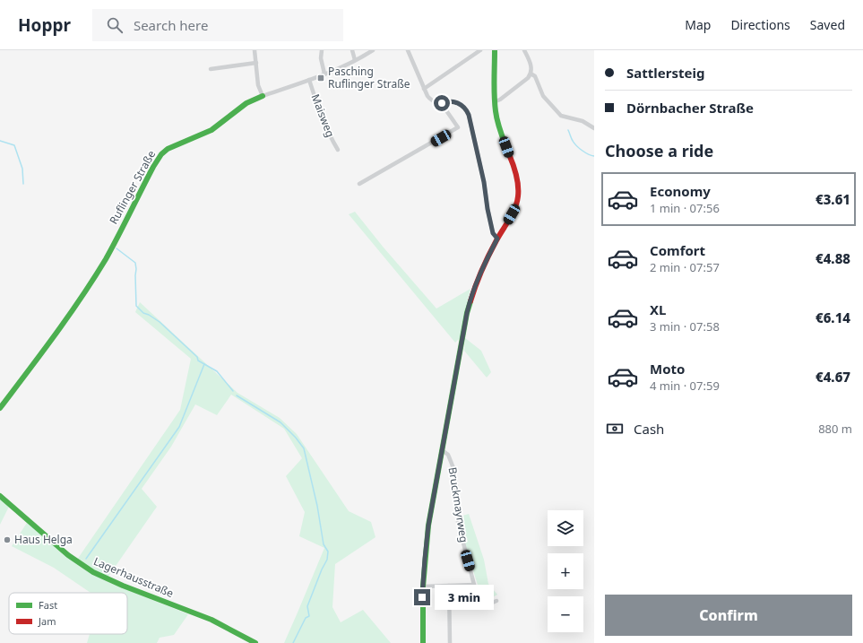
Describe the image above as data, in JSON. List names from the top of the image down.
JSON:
{
  "streets": {
    "street": [
      "Maisweg",
      "Ruflinger Straße",
      "Bruckmayrweg",
      "Lagerhausstraße"
    ]
  },
  "crossings": [
    ["Maisweg", "Ruflinger Straße"]
  ],
  "places": {
    "transit": ["Pasching Ruflinger Straße"],
    "other": ["Haus Helga"]
  },
  "legend": ["Fast", "Jam"],
  "page": {
    "header": "Hoppr",
    "search": "Search here",
    "nav": ["Map", "Directions", "Saved"],
    "banner": ["Sattlersteig", "Dörnbacher Straße"],
    "heading": "Choose a ride",
    "list": [
      {
        "name": "Economy",
        "note": "1 min · 07:56",
        "value": "€3.61"
      },
      {
        "name": "Comfort",
        "note": "2 min · 07:57",
        "value": "€4.88"
      },
      {
        "name": "XL",
        "note": "3 min · 07:58",
        "value": "€6.14"
      },
      {
        "name": "Moto",
        "note": "4 min · 07:59",
        "value": "€4.67"
      }
    ],
    "pay": ["Cash", "880 m"],
    "map_buttons": ["+", "−"],
    "bubble": "3 min",
    "buttons": "Confirm"
  }
}
